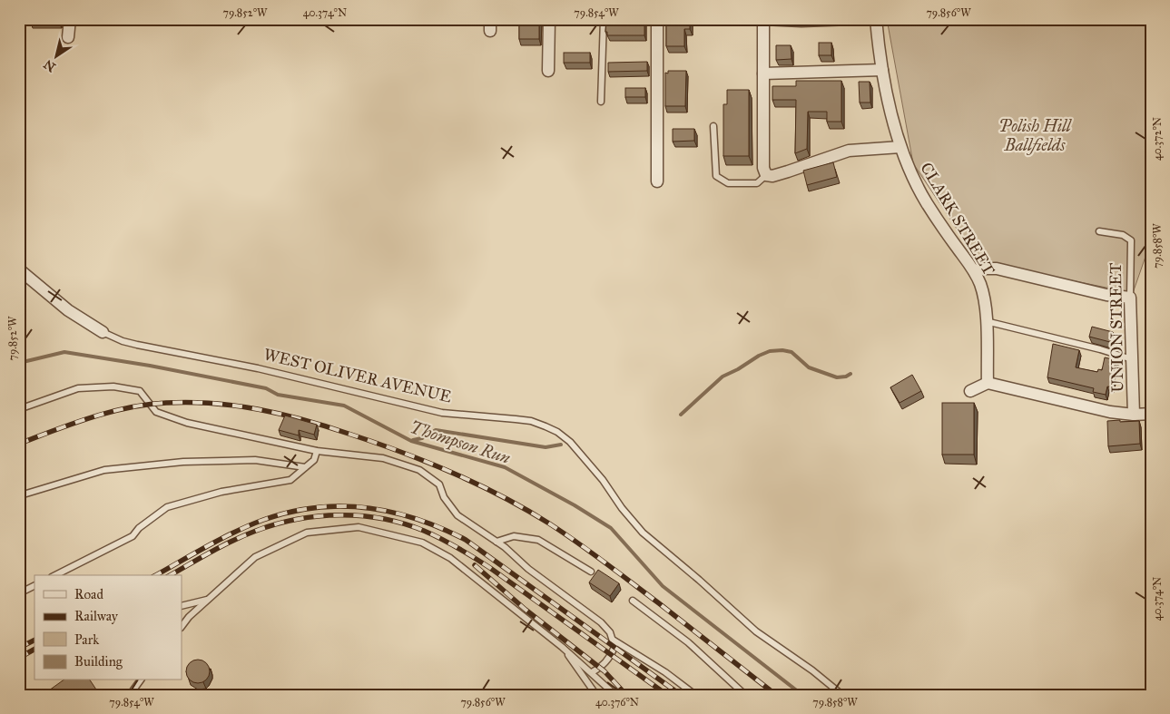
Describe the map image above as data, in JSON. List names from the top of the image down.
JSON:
{
  "streets": {
    "street": ["CLARK STREET", "UNION STREET", "WEST OLIVER AVENUE"]
  },
  "water": ["Thompson Run"],
  "parks": ["Polish Hill Ballfields"],
  "legend": [
    "Road",
    "Railway",
    "Park",
    "Building"
  ],
  "north": "bottom left",
  "coordinates": [
    "79.852°W",
    "40.374°N",
    "79.854°W",
    "79.856°W",
    "40.372°N",
    "79.858°W",
    "40.376°N"
  ]
}
